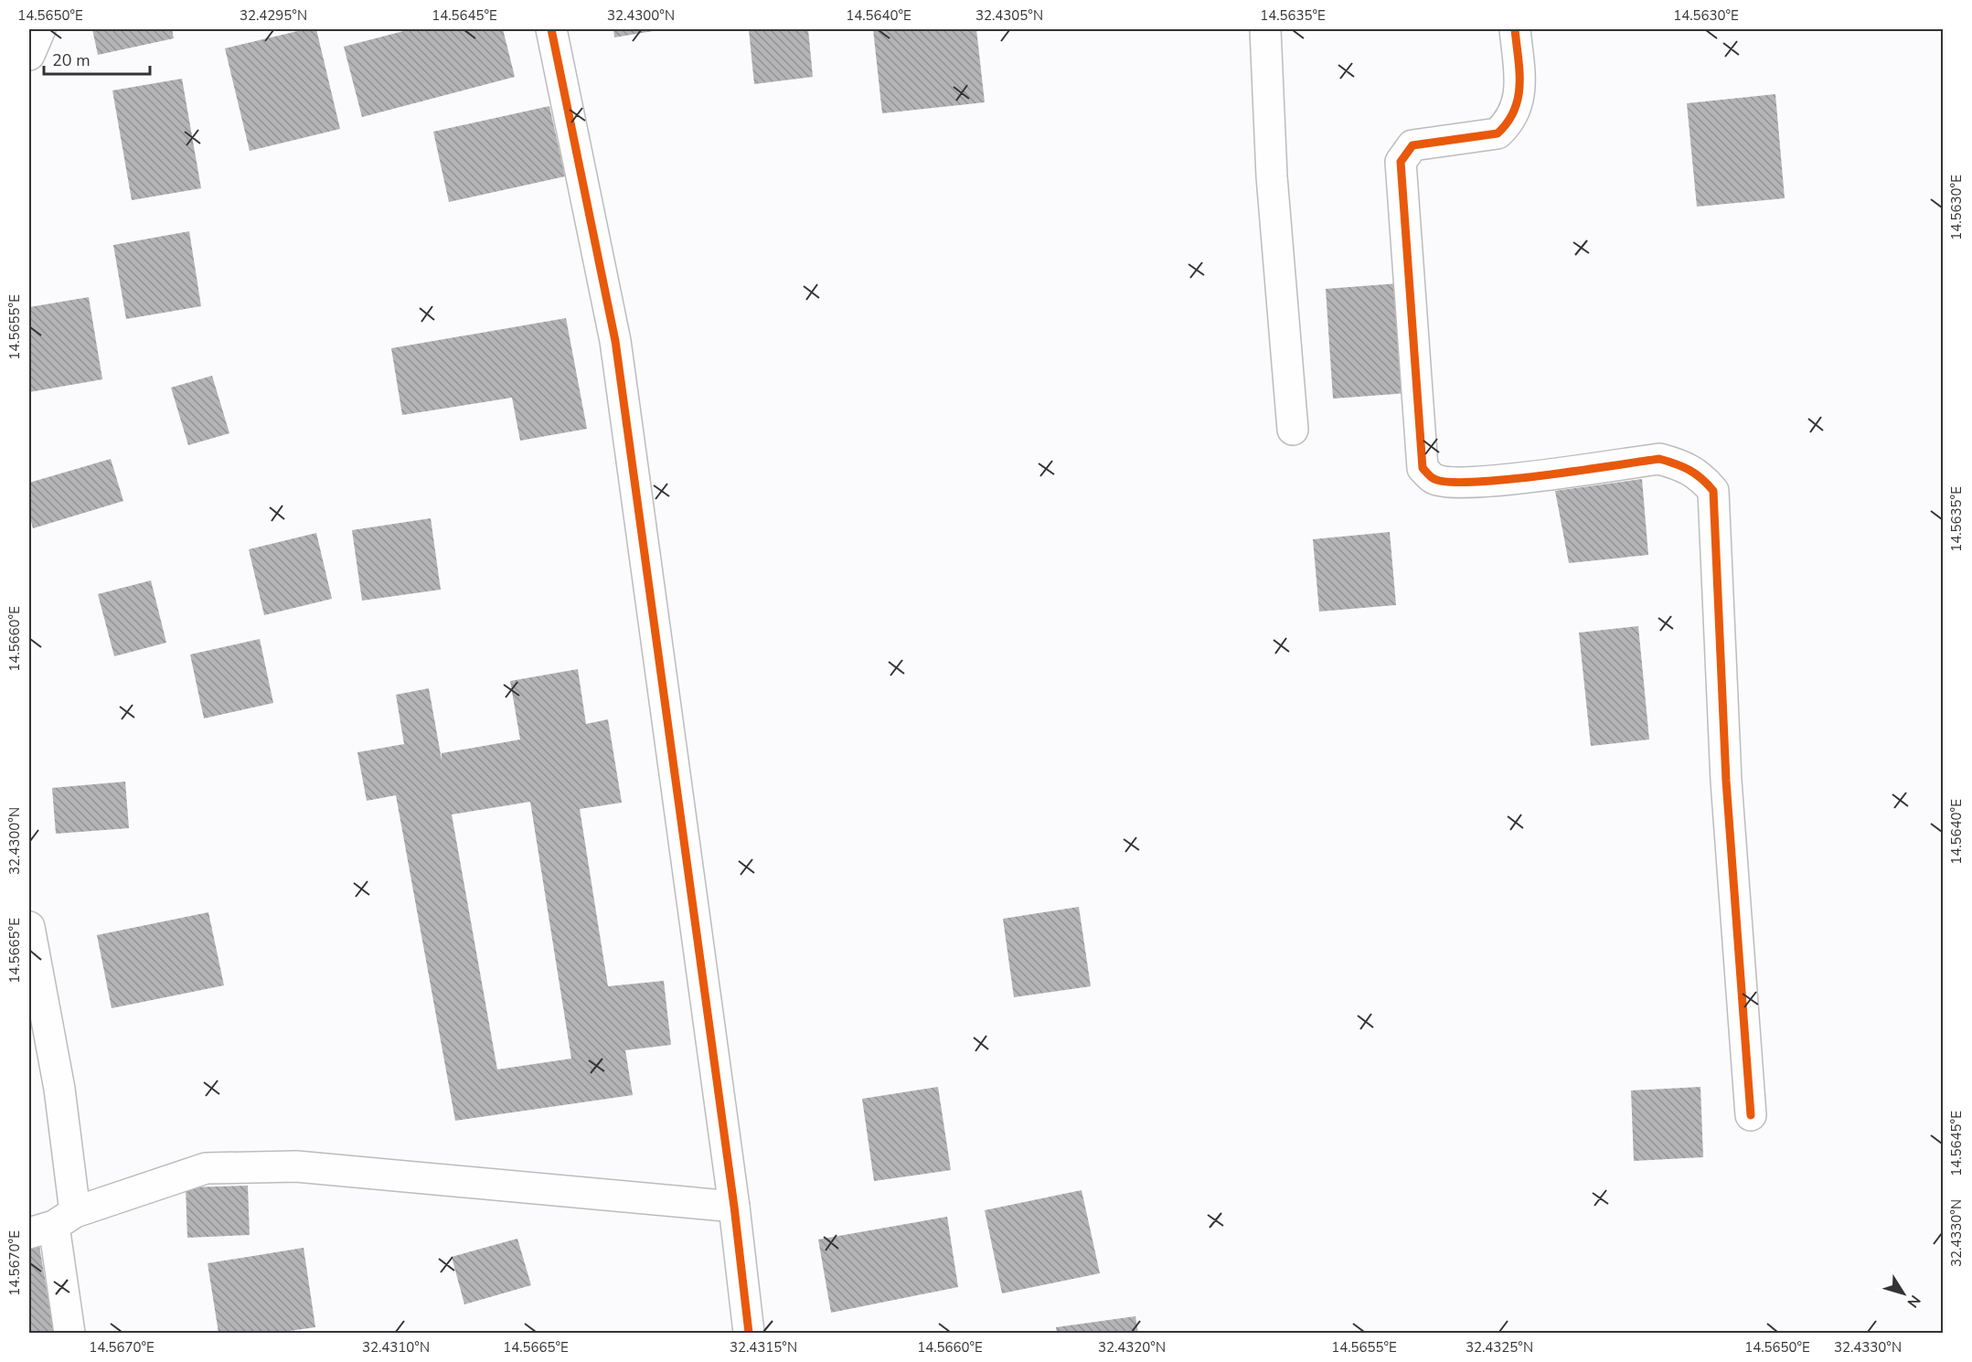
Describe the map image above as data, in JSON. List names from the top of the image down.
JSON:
{
  "scale_bar": "20 m",
  "north": "bottom right",
  "coordinates": [
    "14.5650°E",
    "32.4295°N",
    "14.5645°E",
    "32.4300°N",
    "14.5640°E",
    "32.4305°N",
    "14.5635°E",
    "14.5630°E",
    "14.5655°E",
    "14.5660°E",
    "14.5665°E",
    "32.4330°N",
    "14.5670°E",
    "32.4310°N",
    "32.4315°N",
    "32.4320°N",
    "32.4325°N"
  ]
}
